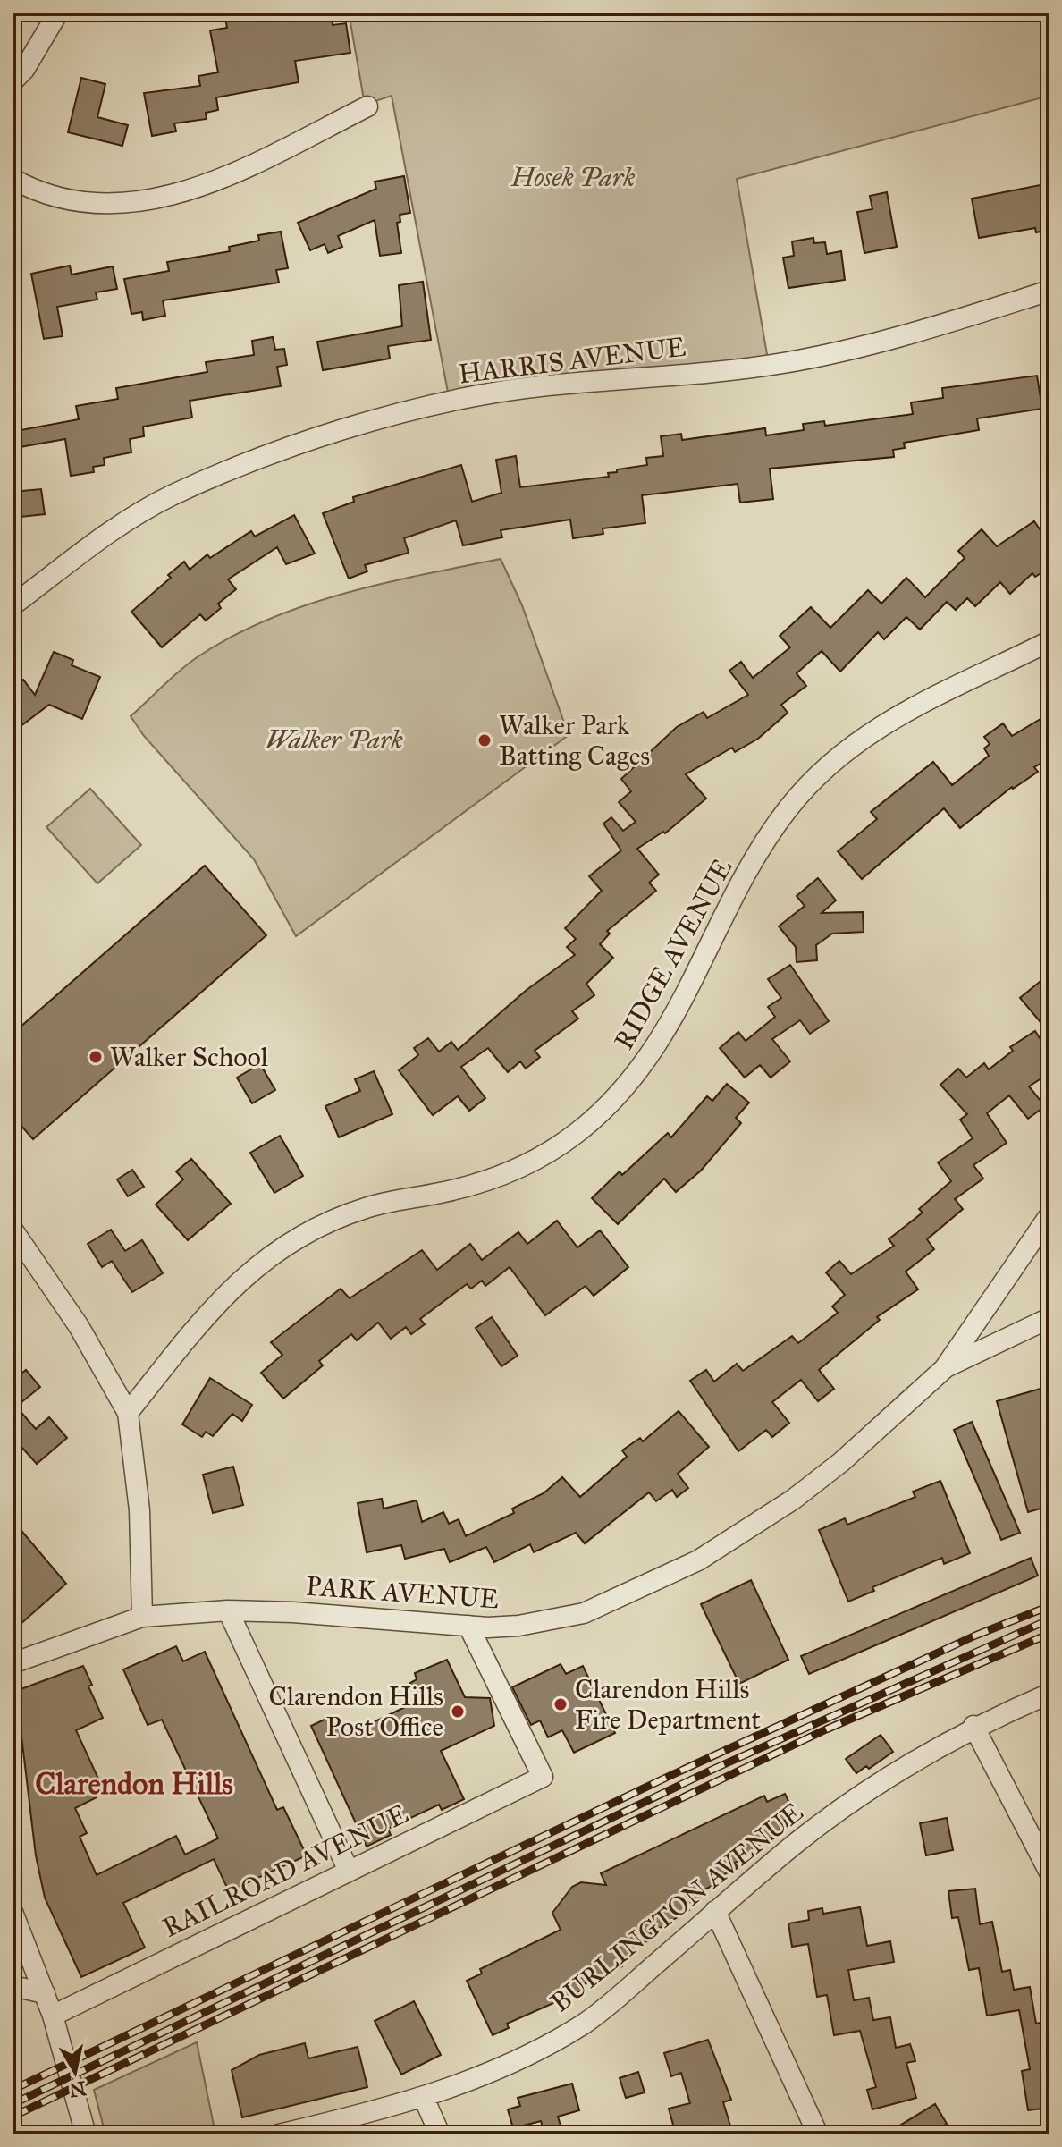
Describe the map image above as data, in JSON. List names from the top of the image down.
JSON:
{
  "streets": {
    "street": [
      "HARRIS AVENUE",
      "RIDGE AVENUE",
      "PARK AVENUE",
      "RAILROAD AVENUE",
      "BURLINGTON AVENUE"
    ]
  },
  "crossings": [
    ["PARK AVENUE", "RAILROAD AVENUE"]
  ],
  "districts": ["Clarendon Hills"],
  "parks": ["Hosek Park", "Walker Park"],
  "places": [
    "Walker Park Batting Cages",
    "Walker School",
    "Clarendon Hills Fire Department",
    "Clarendon Hills Post Office"
  ],
  "north": "bottom"
}
